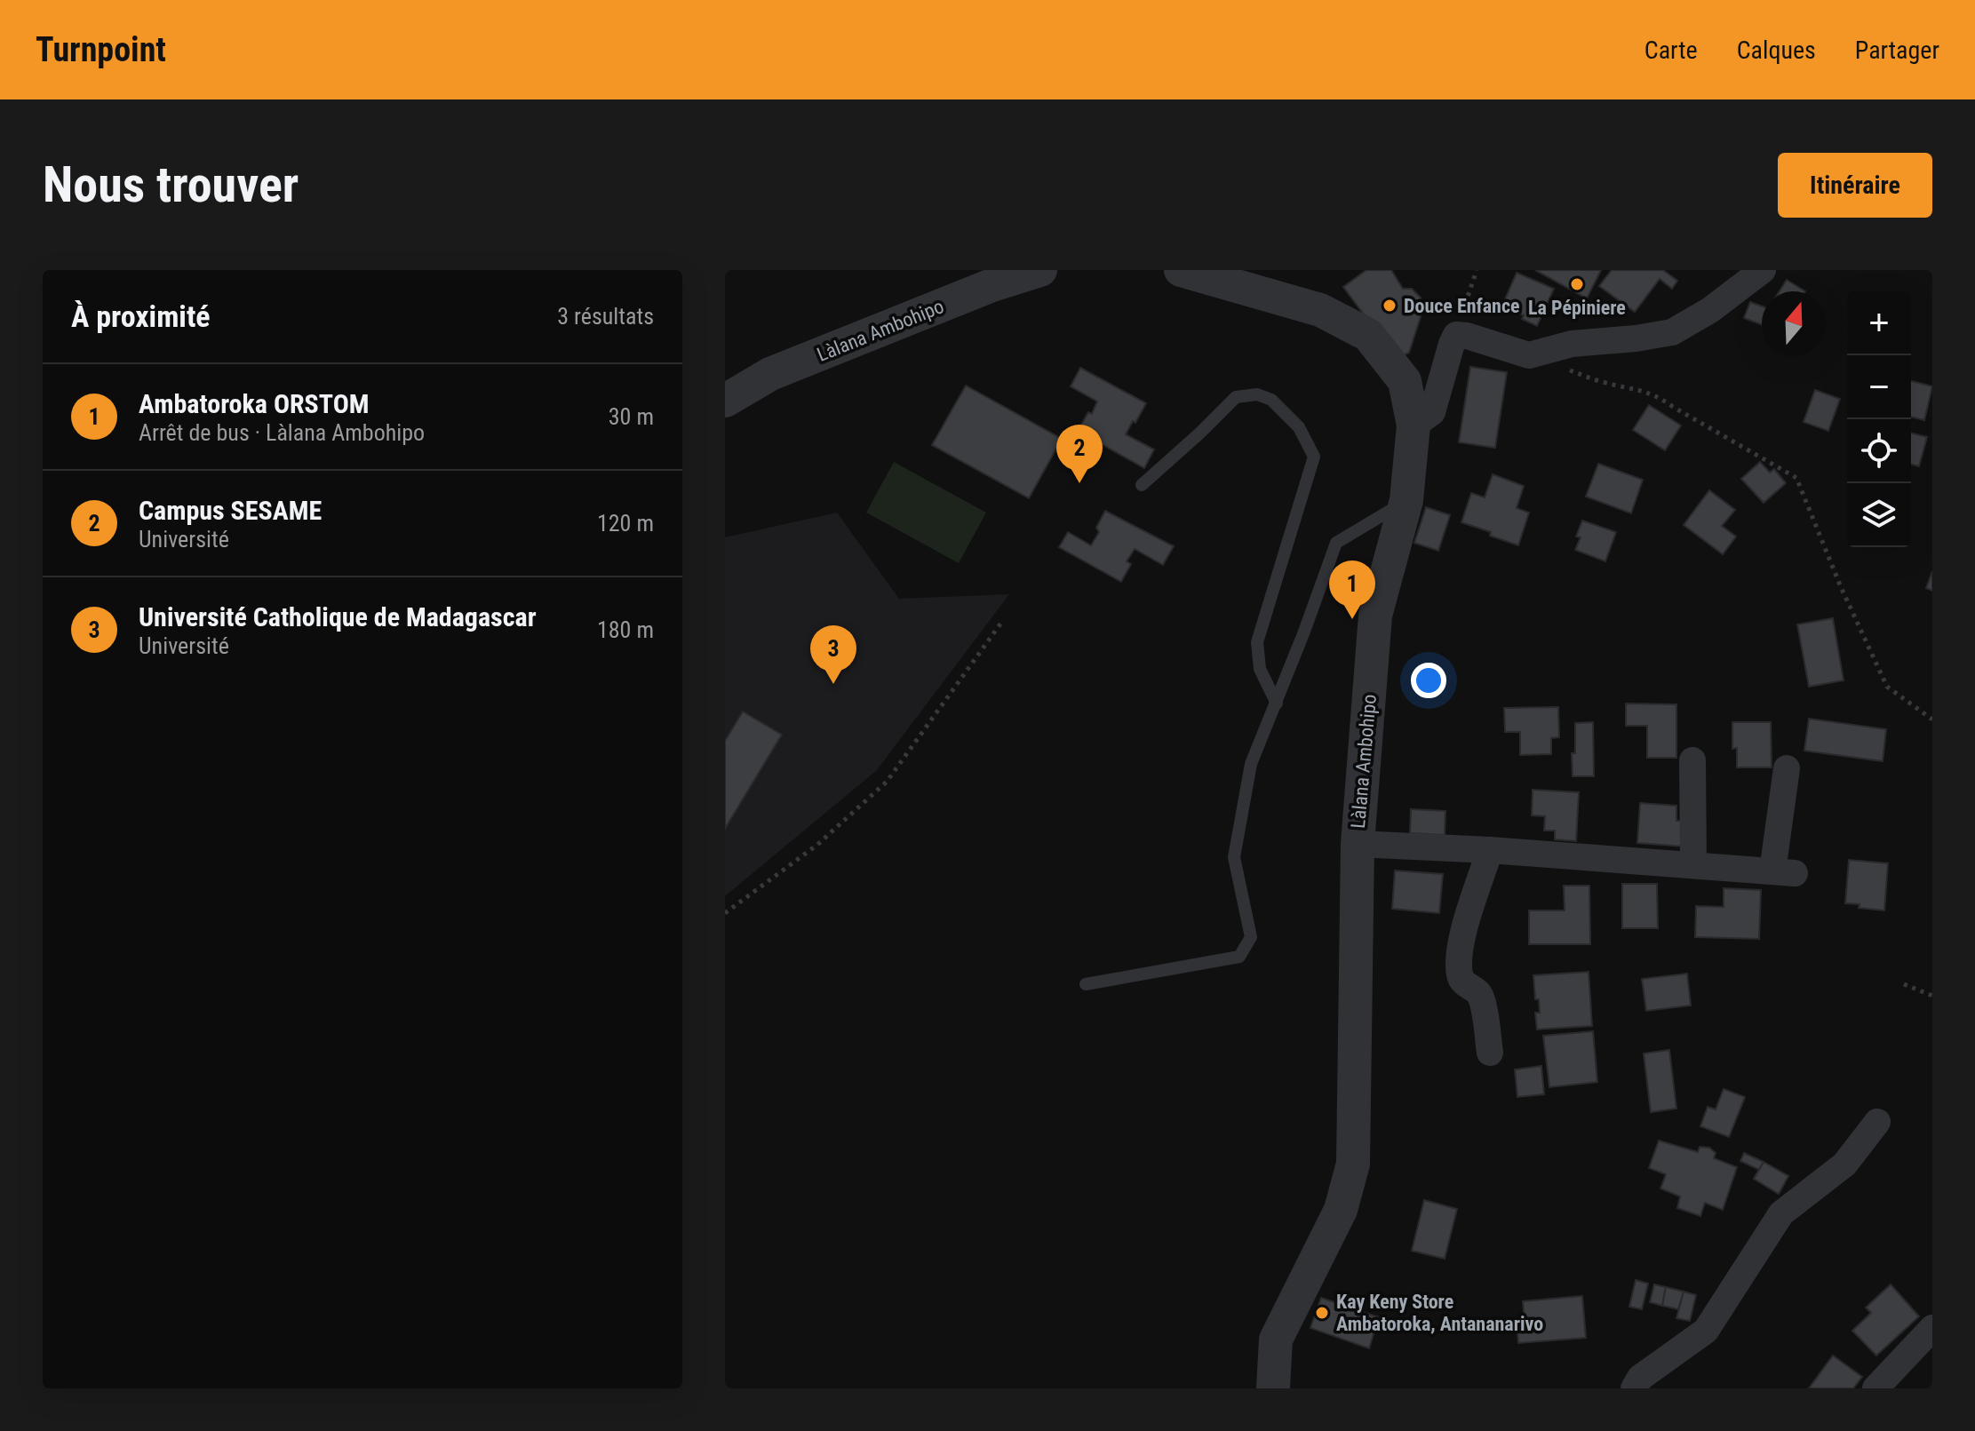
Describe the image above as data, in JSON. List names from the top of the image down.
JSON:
{
  "streets": {
    "street": ["Làlana Ambohipo"]
  },
  "places": ["La Pépiniere", "Douce Enfance", "Kay Keny Store Ambatoroka, Antananarivo"],
  "north": "top",
  "page": {
    "header": "Turnpoint",
    "nav": ["Carte", "Calques", "Partager"],
    "buttons": "Itinéraire",
    "title": "Nous trouver",
    "heading": ["À proximité", "3 résultats"],
    "map_buttons": ["+", "−"],
    "list": [
      {
        "mark": "1",
        "name": "Ambatoroka ORSTOM",
        "note": "Arrêt de bus · Làlana Ambohipo",
        "value": "30 m"
      },
      {
        "mark": "2",
        "name": "Campus SESAME",
        "note": "Université",
        "value": "120 m"
      },
      {
        "mark": "3",
        "name": "Université Catholique de Madagascar",
        "note": "Université",
        "value": "180 m"
      }
    ],
    "pins": ["2", "1", "3"]
  }
}
